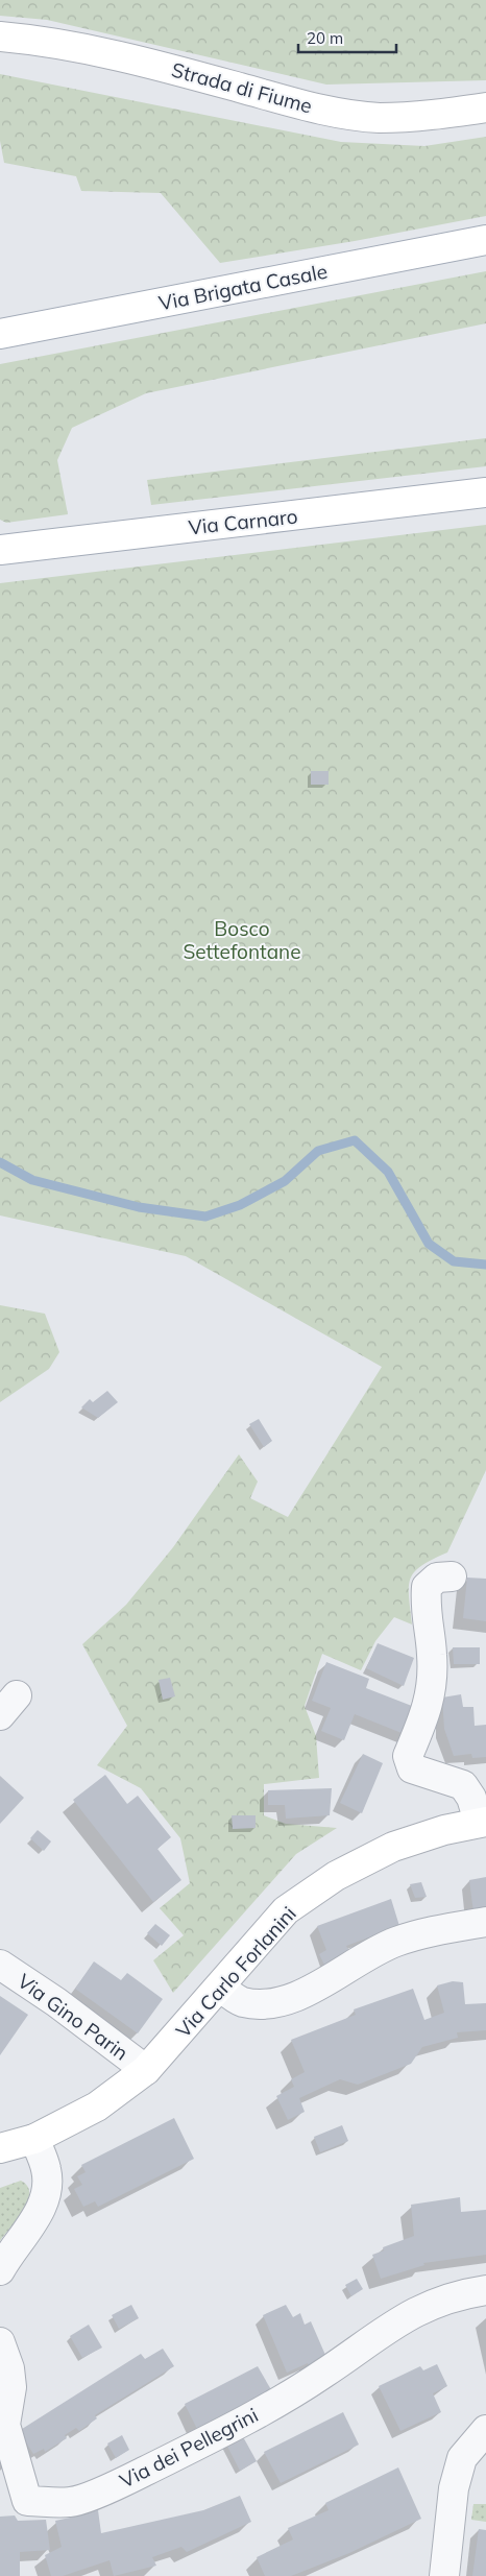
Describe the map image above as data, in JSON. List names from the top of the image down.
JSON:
{
  "streets": {
    "main road": [
      "Strada di Fiume",
      "Via Brigata Casale",
      "Via Carnaro",
      "Via Carlo Forlanini"
    ],
    "street": ["Via Gino Parin", "Via dei Pellegrini"]
  },
  "crossings": [
    ["Via Carlo Forlanini", "Via Gino Parin"]
  ],
  "parks": ["Bosco Settefontane"],
  "scale_bar": "20 m"
}
